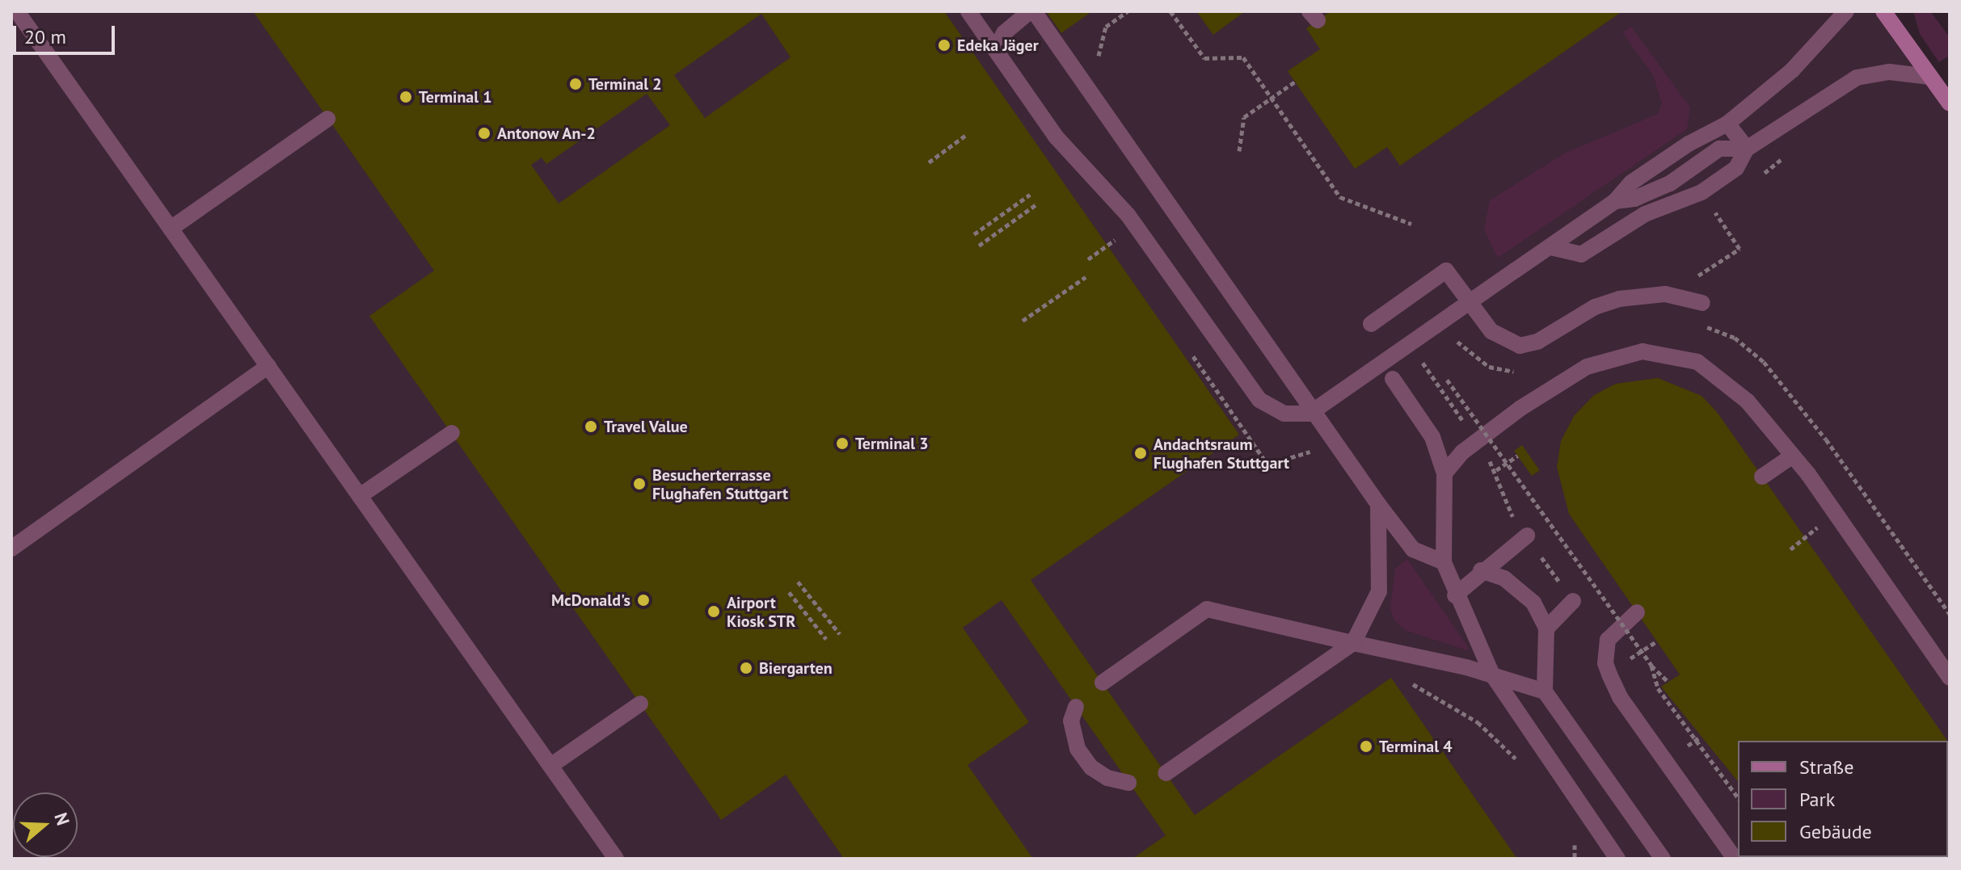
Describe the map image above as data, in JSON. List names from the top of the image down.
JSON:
{
  "places": [
    "Edeka Jäger",
    "Terminal 2",
    "Terminal 1",
    "Antonow An-2",
    "Travel Value",
    "Terminal 3",
    "Andachtsraum Flughafen Stuttgart",
    "Besucherterrasse Flughafen Stuttgart",
    "McDonald's",
    "Airport Kiosk STR",
    "Biergarten",
    "Terminal 4"
  ],
  "legend": ["Straße", "Park", "Gebäude"],
  "scale_bar": "20 m",
  "north": "right"
}
